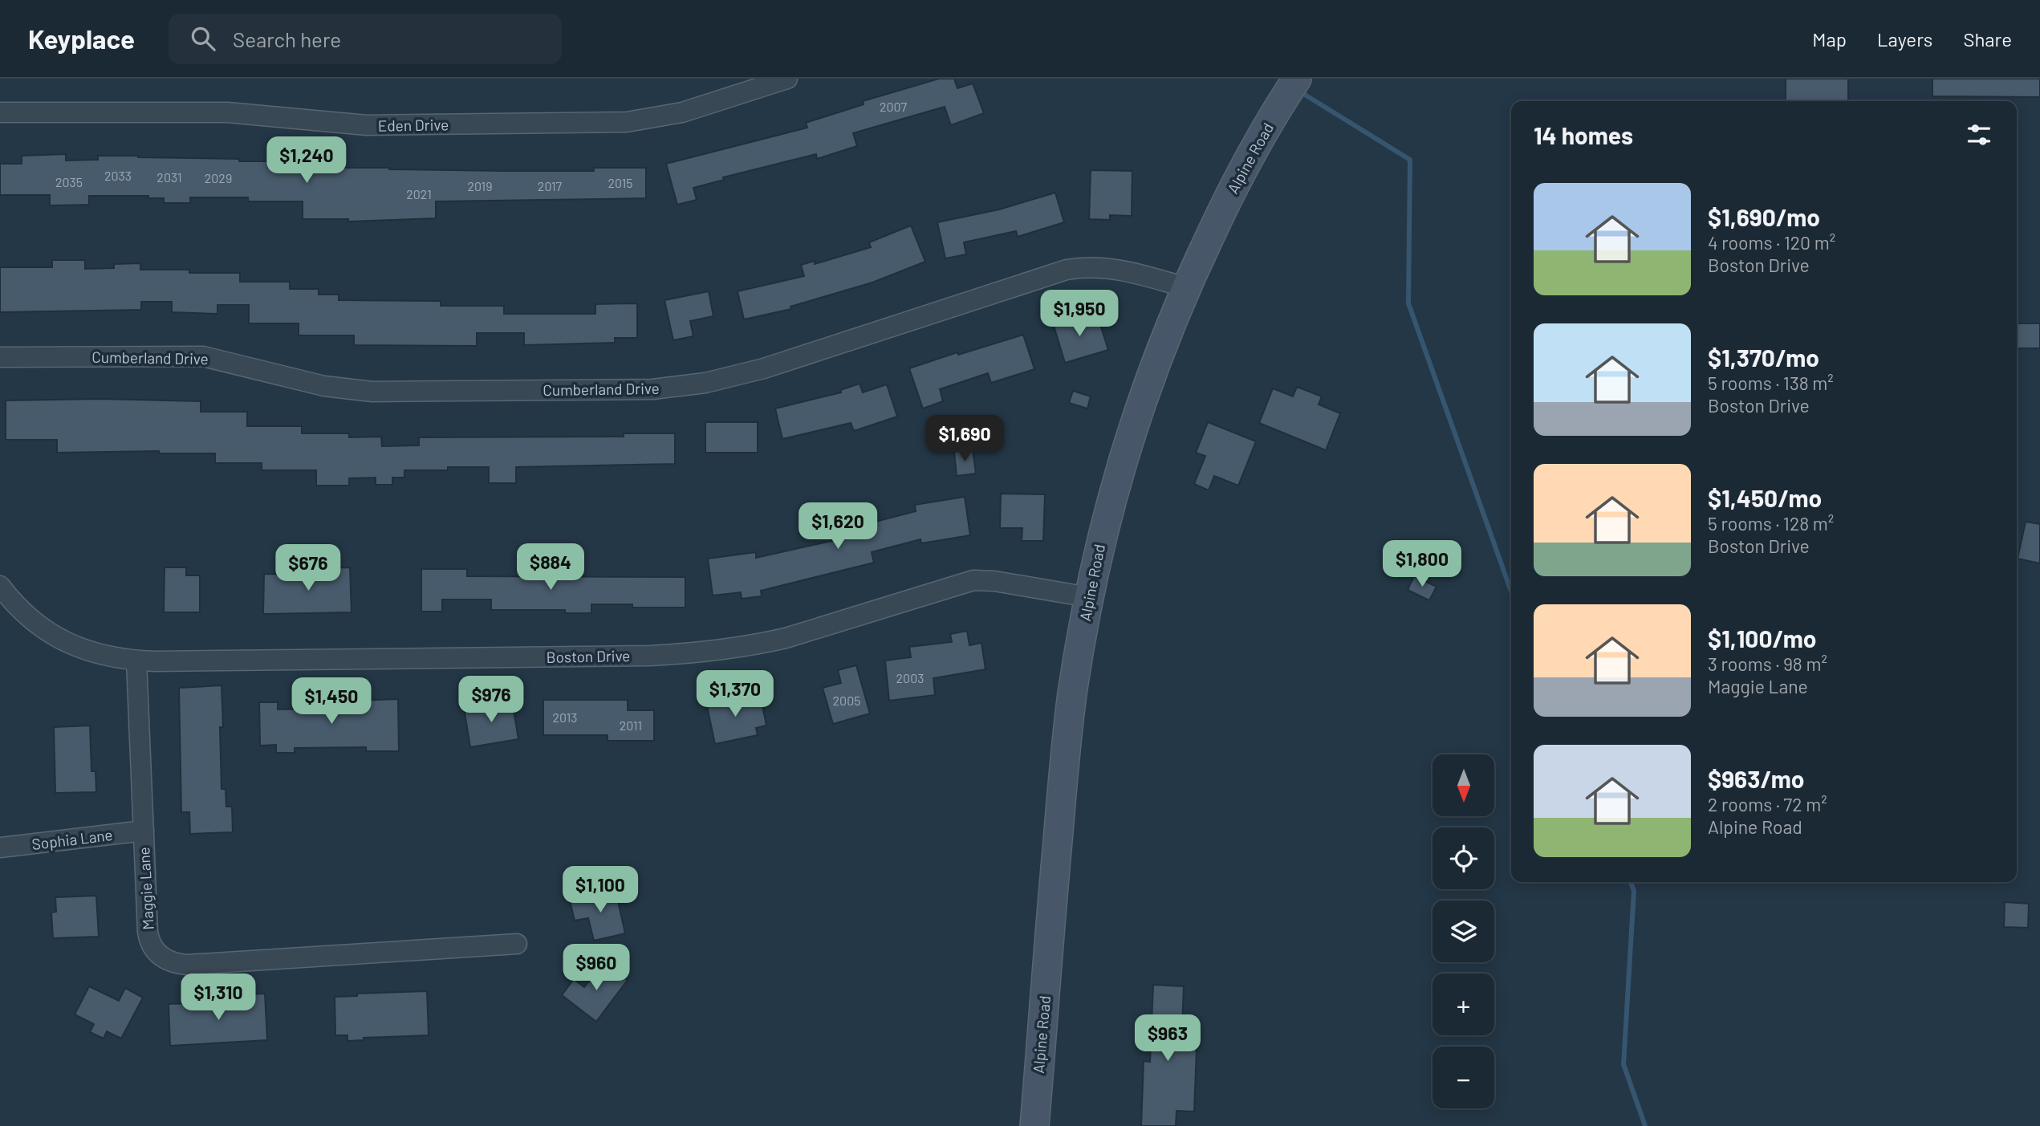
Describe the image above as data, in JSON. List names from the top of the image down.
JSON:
{
  "streets": {
    "main road": ["Alpine Road"],
    "street": [
      "Eden Drive",
      "Cumberland Drive",
      "Boston Drive",
      "Sophia Lane",
      "Maggie Lane"
    ]
  },
  "crossings": [
    ["Alpine Road", "Cumberland Drive"],
    ["Alpine Road", "Boston Drive"],
    ["Boston Drive", "Maggie Lane"],
    ["Sophia Lane", "Maggie Lane"]
  ],
  "house_numbers": [
    "2007",
    "2033",
    "2031",
    "2029",
    "2035",
    "2015",
    "2019",
    "2017",
    "2021",
    "2003",
    "2005",
    "2013",
    "2011"
  ],
  "north": "bottom",
  "page": {
    "header": "Keyplace",
    "search": "Search here",
    "nav": ["Map", "Layers", "Share"],
    "heading": "14 homes",
    "price": [
      "$1,240",
      "$1,950",
      "$1,690",
      "$1,620",
      "$1,800",
      "$884",
      "$676",
      "$1,370",
      "$976",
      "$1,450",
      "$1,100",
      "$960",
      "$1,310",
      "$963"
    ],
    "list": [
      {
        "name": "$1,690/mo",
        "note": "4 rooms · 120 m² · Boston Drive"
      },
      {
        "name": "$1,370/mo",
        "note": "5 rooms · 138 m² · Boston Drive"
      },
      {
        "name": "$1,450/mo",
        "note": "5 rooms · 128 m² · Boston Drive"
      },
      {
        "name": "$1,100/mo",
        "note": "3 rooms · 98 m² · Maggie Lane"
      },
      {
        "name": "$963/mo",
        "note": "2 rooms · 72 m² · Alpine Road"
      }
    ],
    "map_buttons": ["+", "−"]
  }
}
